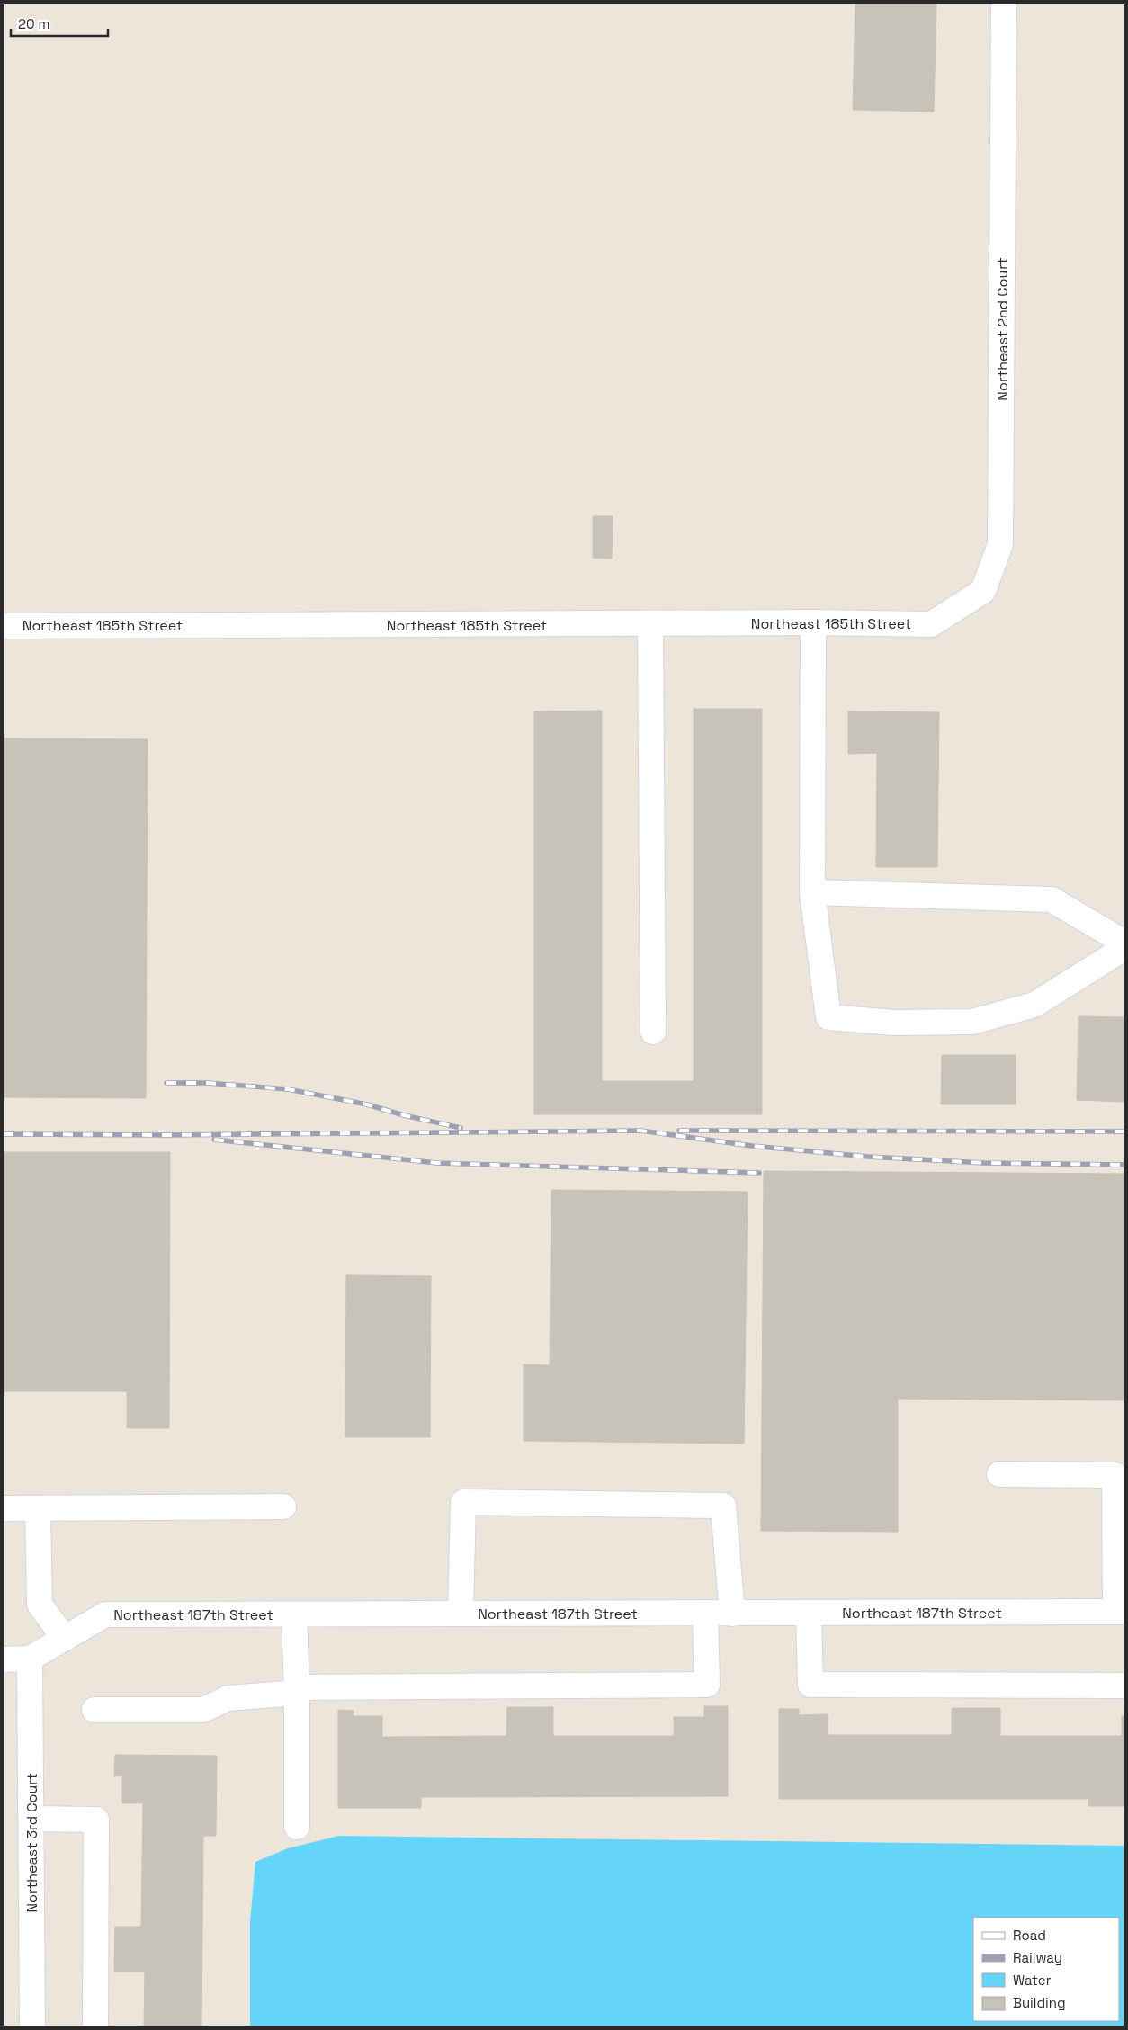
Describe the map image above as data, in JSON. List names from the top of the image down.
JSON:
{
  "streets": {
    "street": [
      "Northeast 2nd Court",
      "Northeast 185th Street",
      "Northeast 187th Street",
      "Northeast 3rd Court"
    ]
  },
  "crossings": [
    ["Northeast 2nd Court", "Northeast 185th Street"],
    ["Northeast 187th Street", "Northeast 3rd Court"]
  ],
  "legend": [
    "Road",
    "Railway",
    "Water",
    "Building"
  ],
  "scale_bar": "20 m"
}
